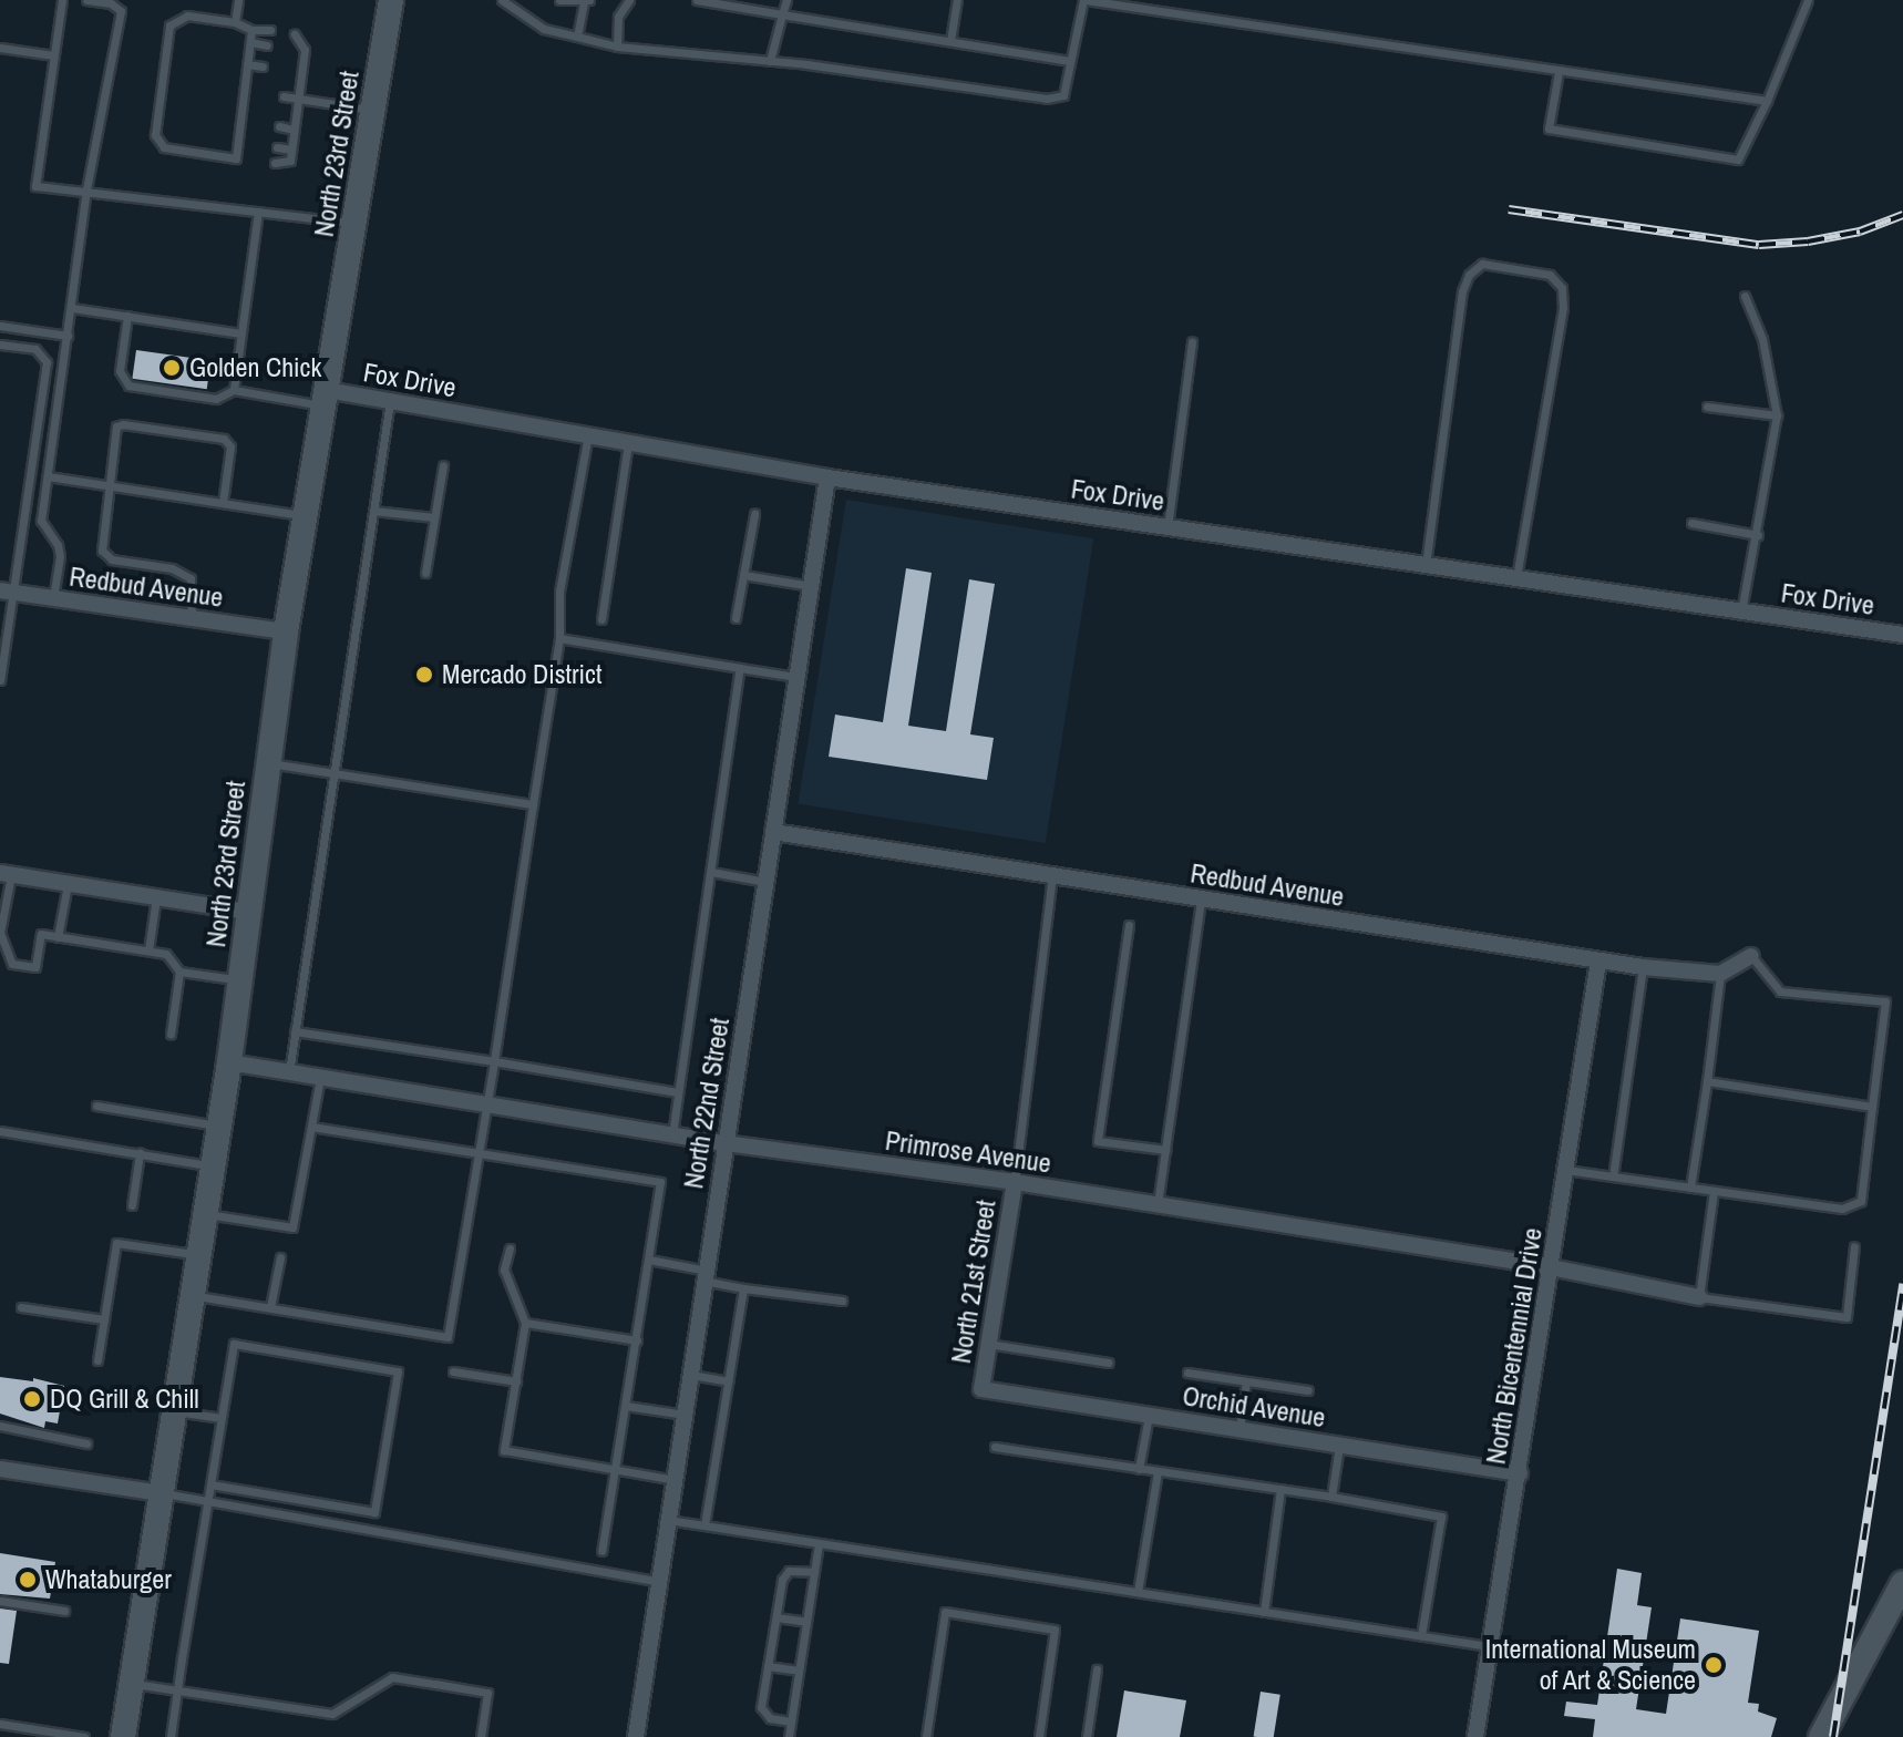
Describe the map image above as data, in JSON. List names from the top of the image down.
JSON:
{
  "streets": {
    "main road": ["North 23rd Street"],
    "street": [
      "Fox Drive",
      "Redbud Avenue",
      "North 22nd Street",
      "Primrose Avenue",
      "North 21st Street",
      "North Bicentennial Drive",
      "Orchid Avenue"
    ]
  },
  "crossings": [
    ["North 23rd Street", "Fox Drive"],
    ["North 23rd Street", "Redbud Avenue"],
    ["North 23rd Street", "Primrose Avenue"],
    ["Fox Drive", "North 22nd Street"],
    ["Redbud Avenue", "North 22nd Street"],
    ["Redbud Avenue", "North Bicentennial Drive"],
    ["North 22nd Street", "Primrose Avenue"],
    ["Primrose Avenue", "North 21st Street"],
    ["Primrose Avenue", "North Bicentennial Drive"],
    ["North 21st Street", "Orchid Avenue"],
    ["North Bicentennial Drive", "Orchid Avenue"]
  ],
  "places": [
    "Golden Chick",
    "Mercado District",
    "DQ Grill & Chill",
    "Whataburger",
    "International Museum of Art & Science"
  ]
}
